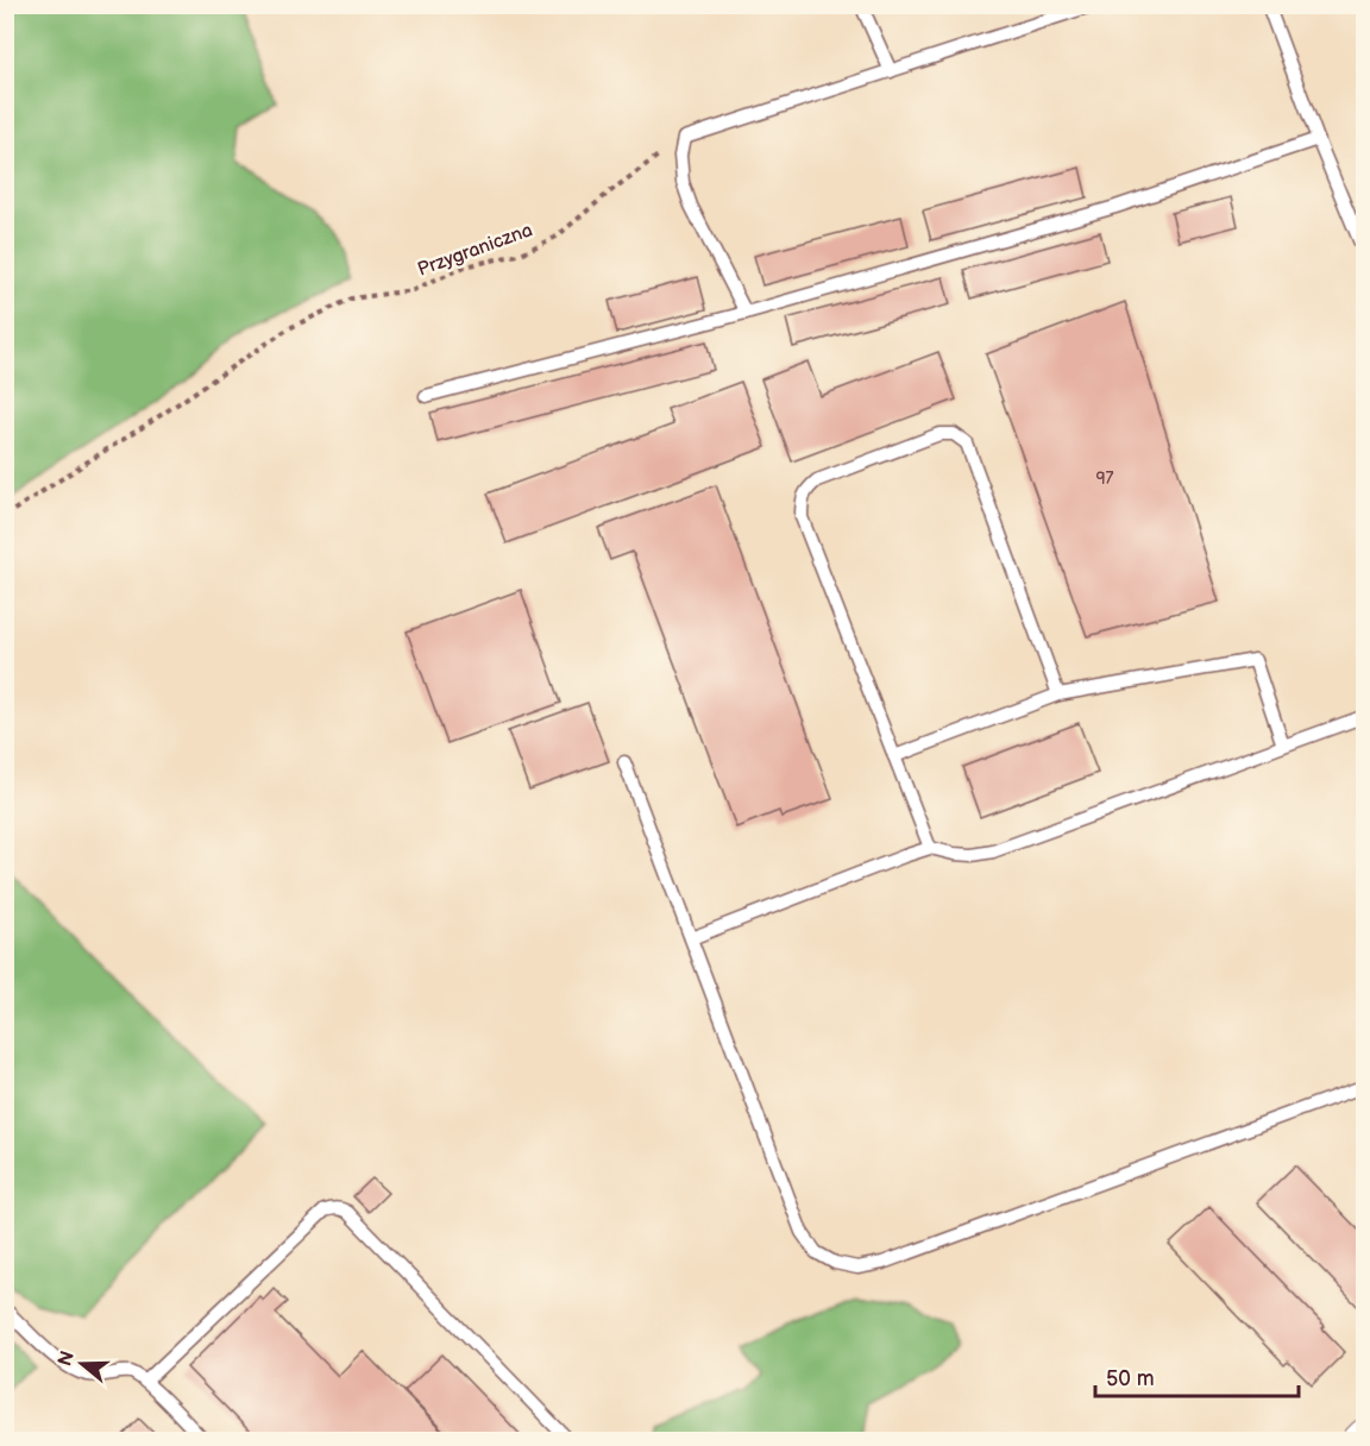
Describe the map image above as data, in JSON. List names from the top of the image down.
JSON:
{
  "streets": {
    "path": ["Przygraniczna"]
  },
  "house_numbers": ["97"],
  "scale_bar": "50 m",
  "north": "left"
}
